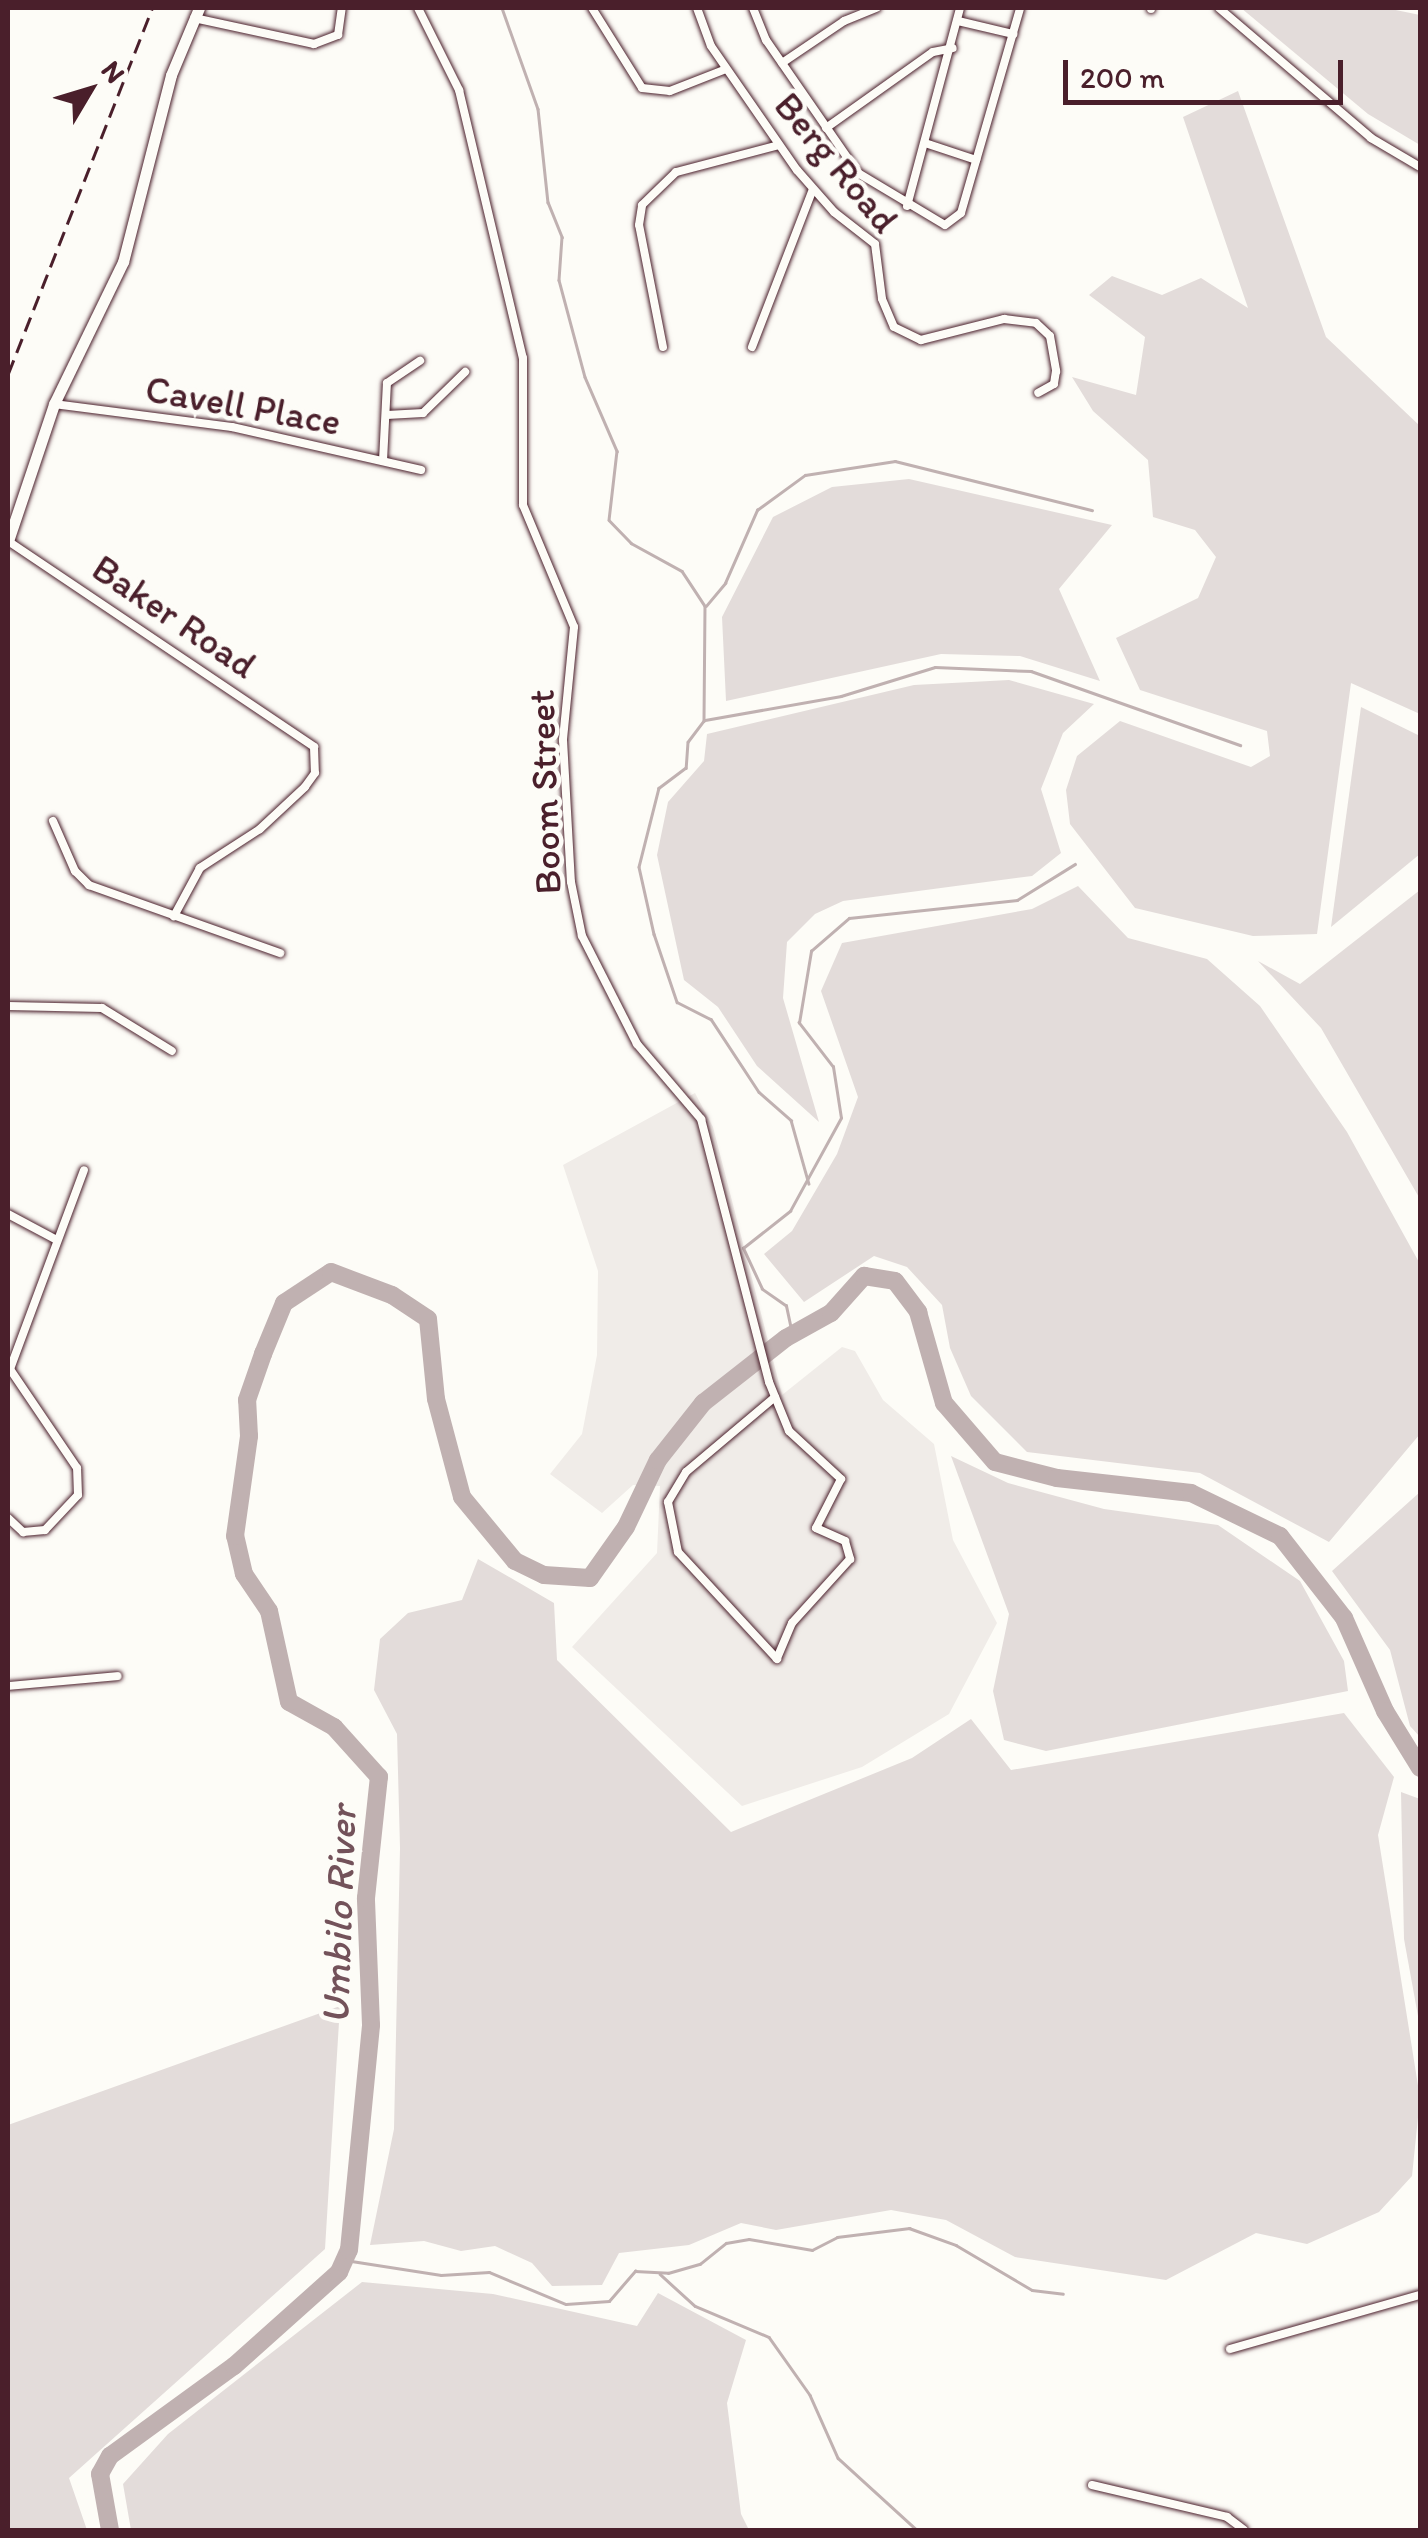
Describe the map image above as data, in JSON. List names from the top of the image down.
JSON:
{
  "streets": {
    "street": [
      "Berg Road",
      "Cavell Place",
      "Baker Road",
      "Boom Street"
    ]
  },
  "water": ["Umbilo River"],
  "scale_bar": "200 m",
  "north": "top right"
}
